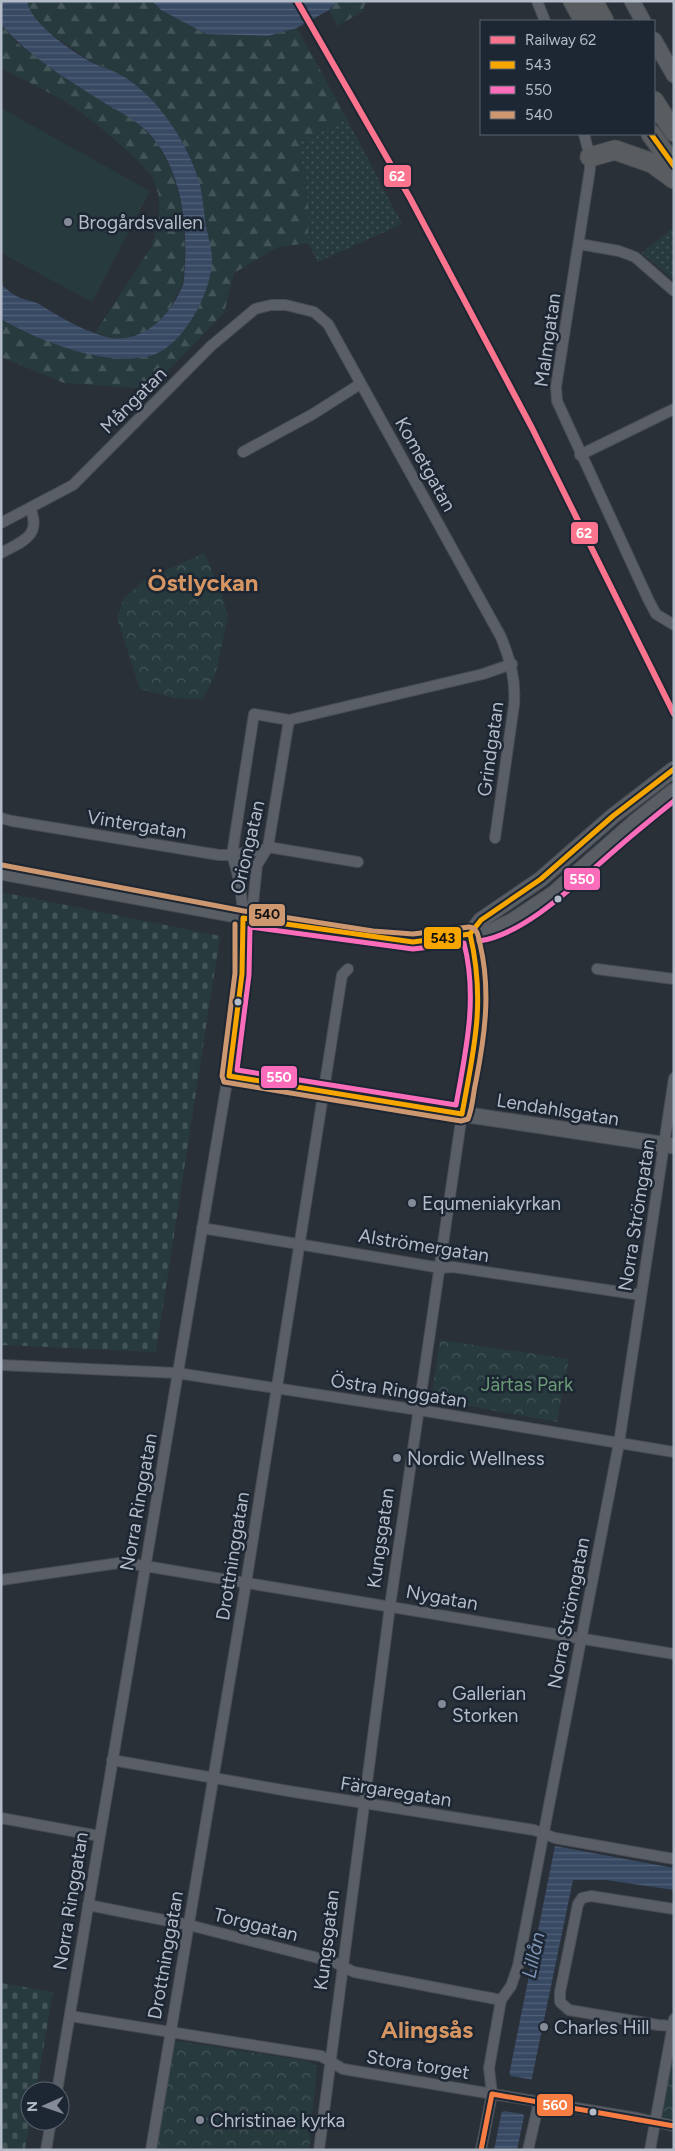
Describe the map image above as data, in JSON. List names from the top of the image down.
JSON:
{
  "streets": {
    "main road": ["Lendahlsgatan", "Kungsgatan"],
    "street": [
      "Malmgatan",
      "Mångatan",
      "Kometgatan",
      "Grindgatan",
      "Vintergatan",
      "Oriongatan",
      "Norra Strömgatan",
      "Alströmergatan",
      "Östra Ringgatan",
      "Norra Ringgatan",
      "Drottninggatan",
      "Nygatan",
      "Färgaregatan",
      "Torggatan",
      "Stora torget"
    ]
  },
  "crossings": [
    ["Mångatan", "Kometgatan"],
    ["Kometgatan", "Grindgatan"],
    ["Kometgatan", "Oriongatan"],
    ["Grindgatan", "Oriongatan"],
    ["Vintergatan", "Oriongatan"],
    ["Oriongatan", "Norra Ringgatan"],
    ["Lendahlsgatan", "Norra Strömgatan"],
    ["Lendahlsgatan", "Norra Ringgatan"],
    ["Lendahlsgatan", "Kungsgatan"],
    ["Lendahlsgatan", "Drottninggatan"],
    ["Norra Strömgatan", "Alströmergatan"],
    ["Norra Strömgatan", "Östra Ringgatan"],
    ["Norra Strömgatan", "Nygatan"],
    ["Norra Strömgatan", "Färgaregatan"],
    ["Norra Strömgatan", "Torggatan"],
    ["Norra Strömgatan", "Stora torget"],
    ["Alströmergatan", "Norra Ringgatan"],
    ["Alströmergatan", "Kungsgatan"],
    ["Alströmergatan", "Drottninggatan"],
    ["Östra Ringgatan", "Norra Ringgatan"],
    ["Östra Ringgatan", "Kungsgatan"],
    ["Östra Ringgatan", "Drottninggatan"],
    ["Norra Ringgatan", "Nygatan"],
    ["Norra Ringgatan", "Färgaregatan"],
    ["Norra Ringgatan", "Torggatan"],
    ["Norra Ringgatan", "Stora torget"],
    ["Kungsgatan", "Nygatan"],
    ["Kungsgatan", "Färgaregatan"],
    ["Kungsgatan", "Torggatan"],
    ["Kungsgatan", "Stora torget"],
    ["Drottninggatan", "Nygatan"],
    ["Drottninggatan", "Färgaregatan"],
    ["Drottninggatan", "Torggatan"],
    ["Drottninggatan", "Stora torget"]
  ],
  "districts": ["Östlyckan", "Alingsås"],
  "water": ["Lillån"],
  "parks": ["Järtas Park"],
  "places": [
    "Brogårdsvallen",
    "Equmeniakyrkan",
    "Nordic Wellness",
    "Gallerian Storken",
    "Charles Hill",
    "Christinae kyrka"
  ],
  "lines": [
    "rail line 62",
    "transit line 543",
    "transit line 550",
    "transit line 540",
    "transit line 560"
  ],
  "legend": [
    "Railway 62",
    "543",
    "550",
    "540"
  ],
  "north": "left"
}
